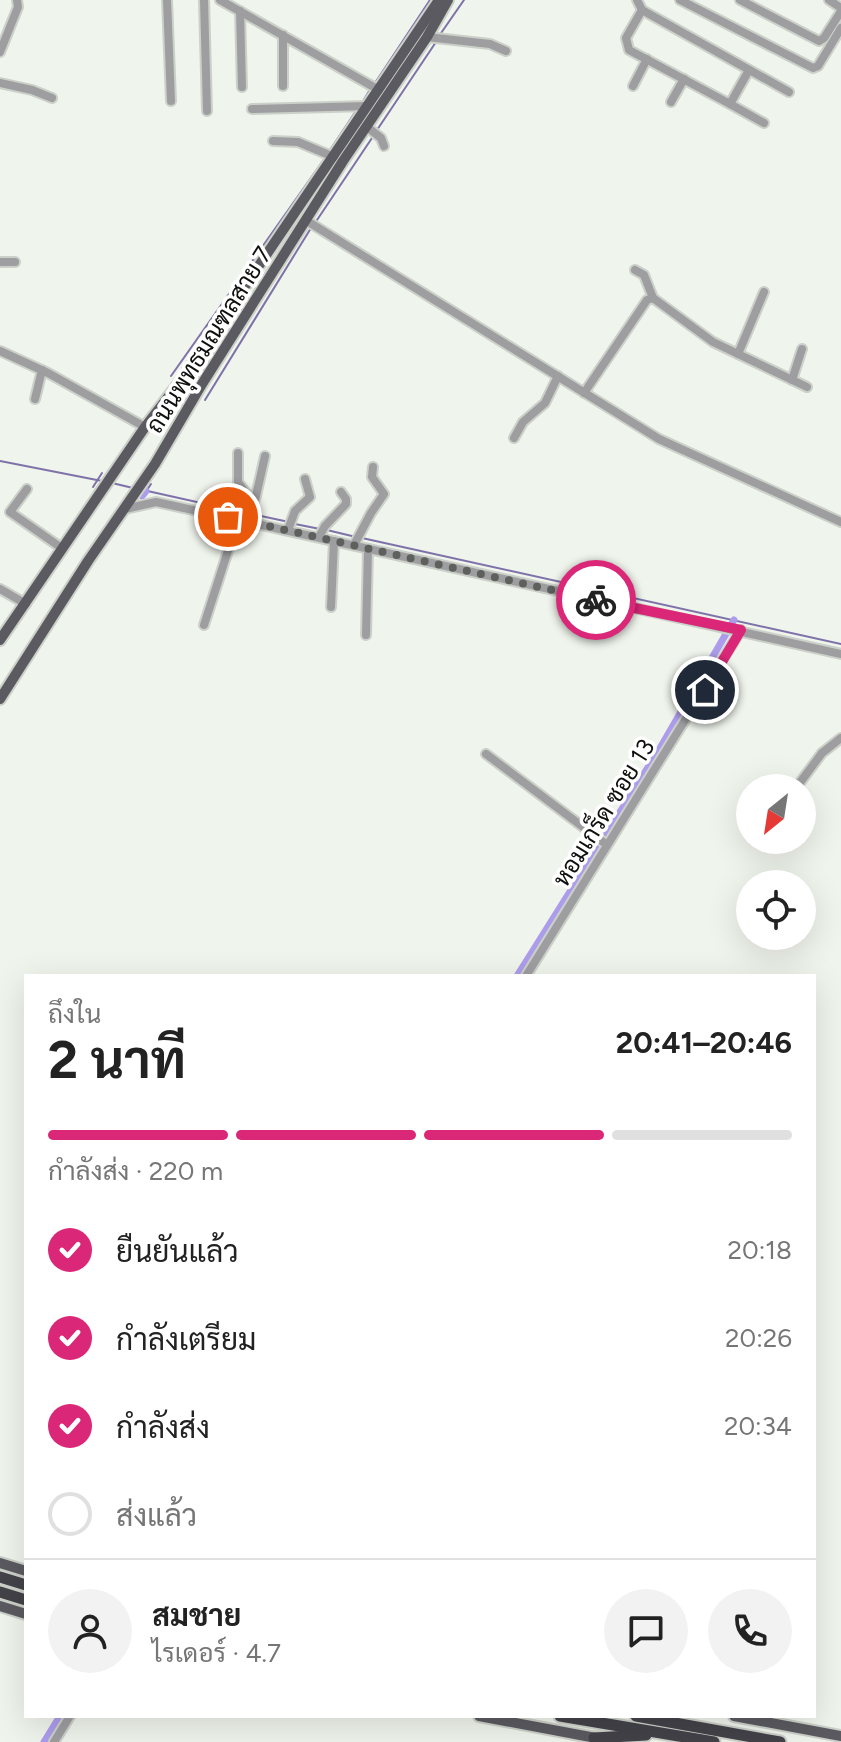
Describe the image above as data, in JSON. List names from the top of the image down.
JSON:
{
  "streets": {
    "main road": ["ถนนพุทธมณฑลสาย 7"],
    "street": ["หอมเกร็ด ซอย 13"]
  },
  "north": "bottom left",
  "page": {
    "heading": ["2 นาที", "ถึงใน", "20:41–20:46"],
    "panel": ["สมชาย", "ไรเดอร์ · 4.7"],
    "bar": "กำลังส่ง · 220 m",
    "list": [
      ["ยืนยันแล้ว", "20:18"],
      ["กำลังเตรียม", "20:26"],
      ["กำลังส่ง", "20:34"],
      "ส่งแล้ว"
    ]
  }
}
